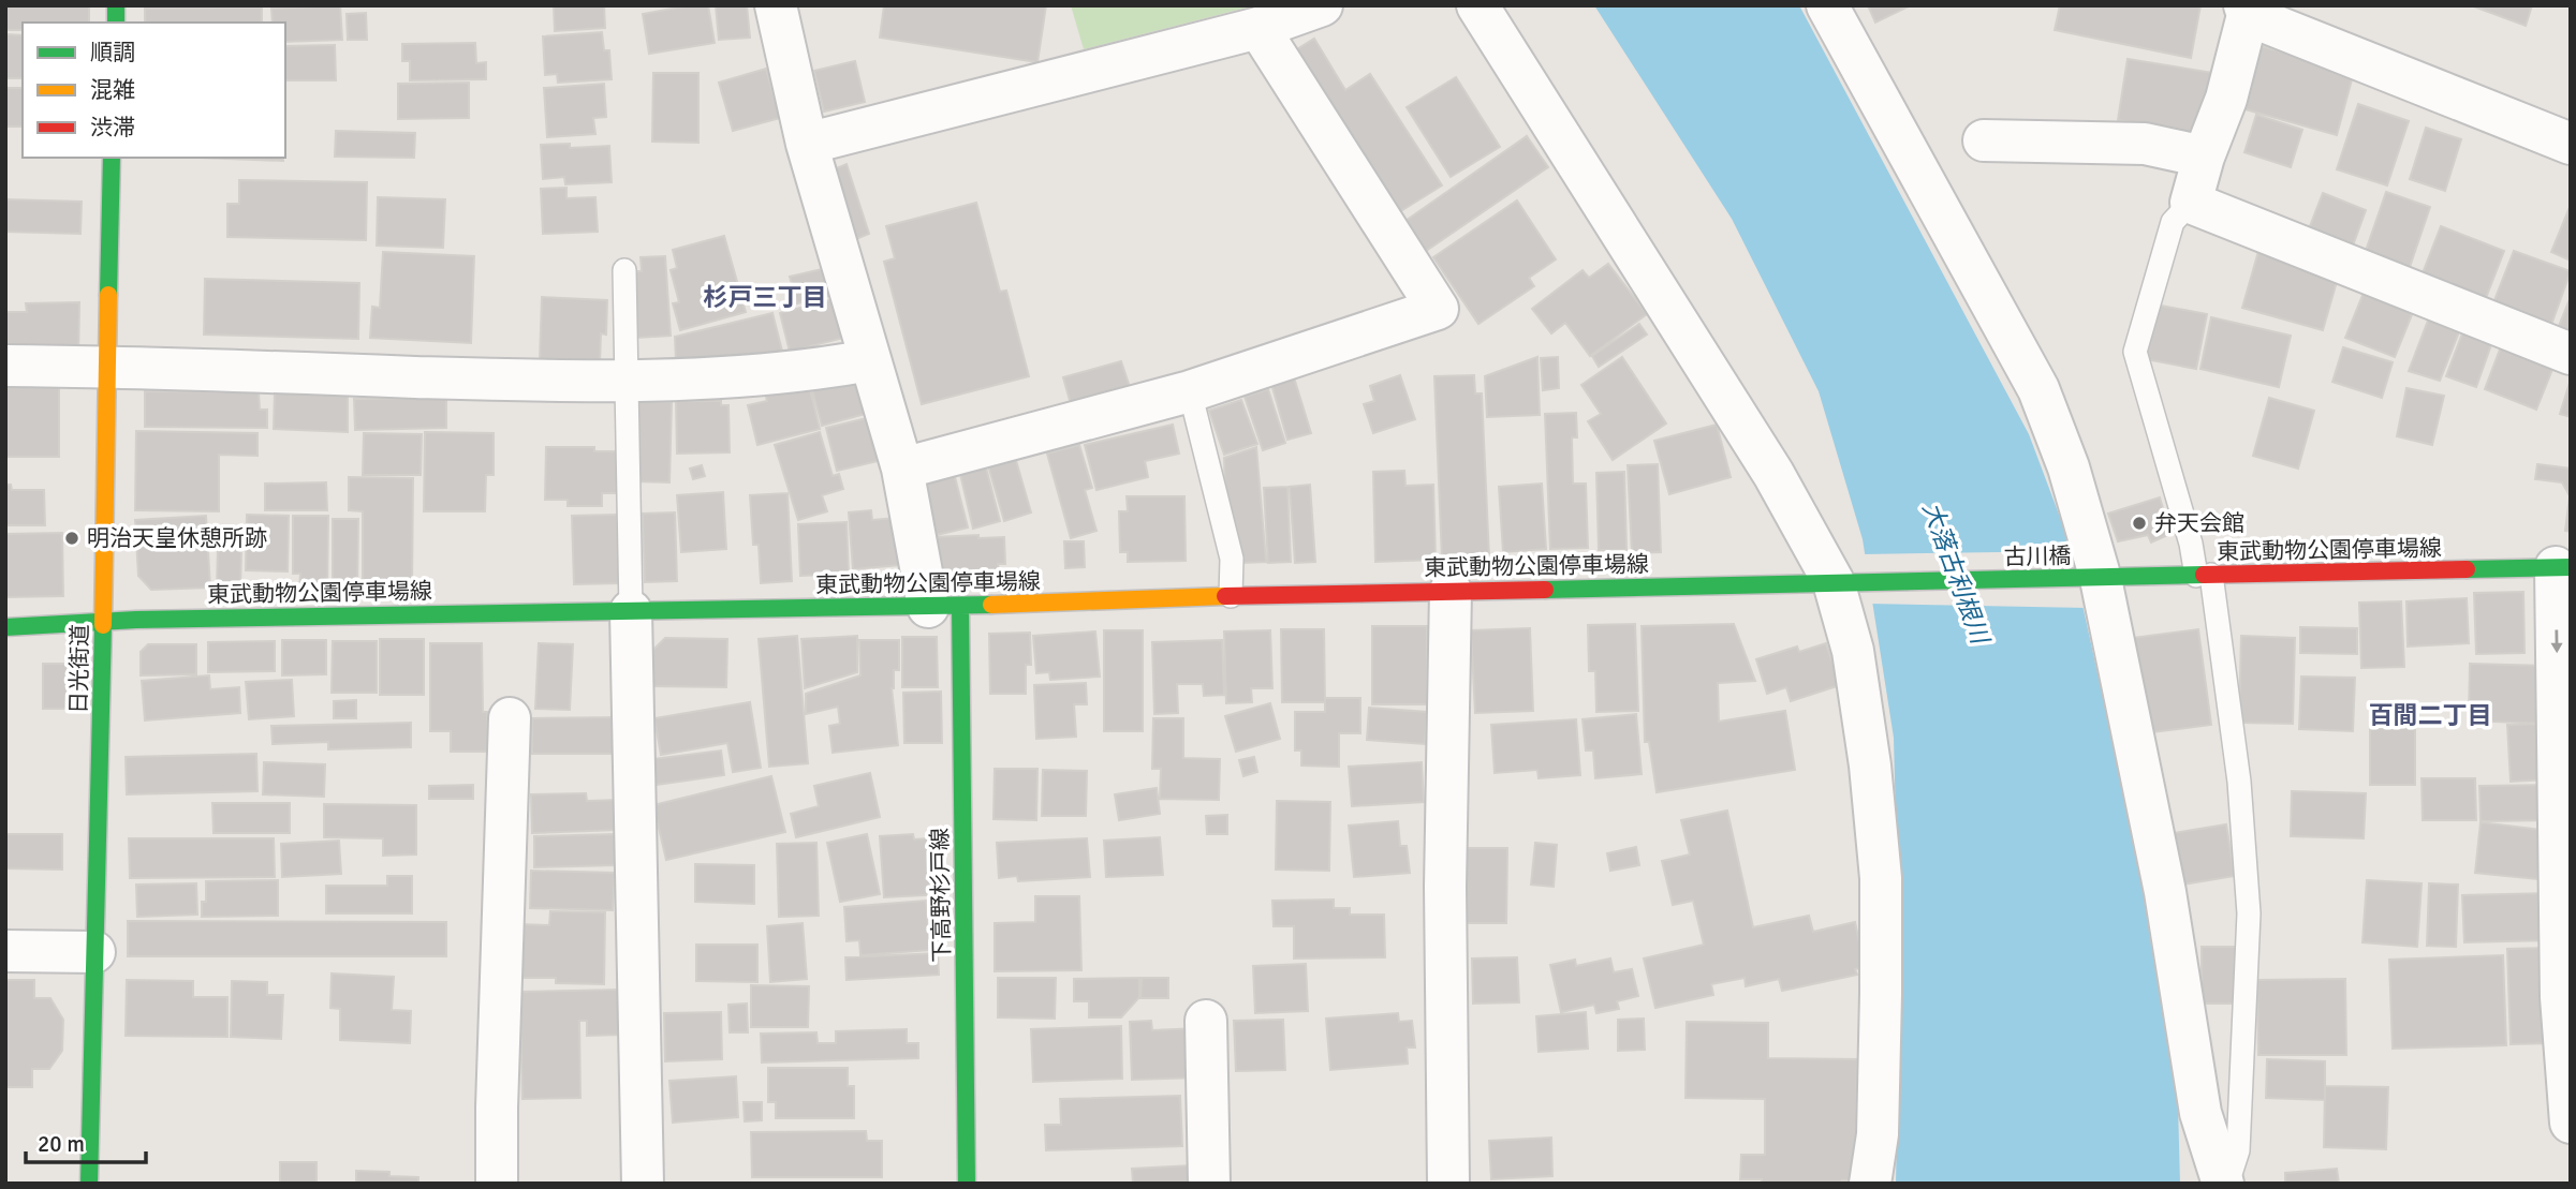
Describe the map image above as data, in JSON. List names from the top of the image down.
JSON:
{
  "streets": {
    "main road": [
      "東武動物公園停車場線",
      "古川橋",
      "日光街道",
      "下高野杉戸線"
    ]
  },
  "crossings": [
    ["東武動物公園停車場線", "古川橋"],
    ["東武動物公園停車場線", "日光街道"],
    ["東武動物公園停車場線", "下高野杉戸線"]
  ],
  "districts": ["杉戸三丁目", "百間二丁目"],
  "water": ["大落古利根川"],
  "places": ["弁天会館", "明治天皇休憩所跡"],
  "legend": ["順調", "混雑", "渋滞"],
  "scale_bar": "20 m"
}
